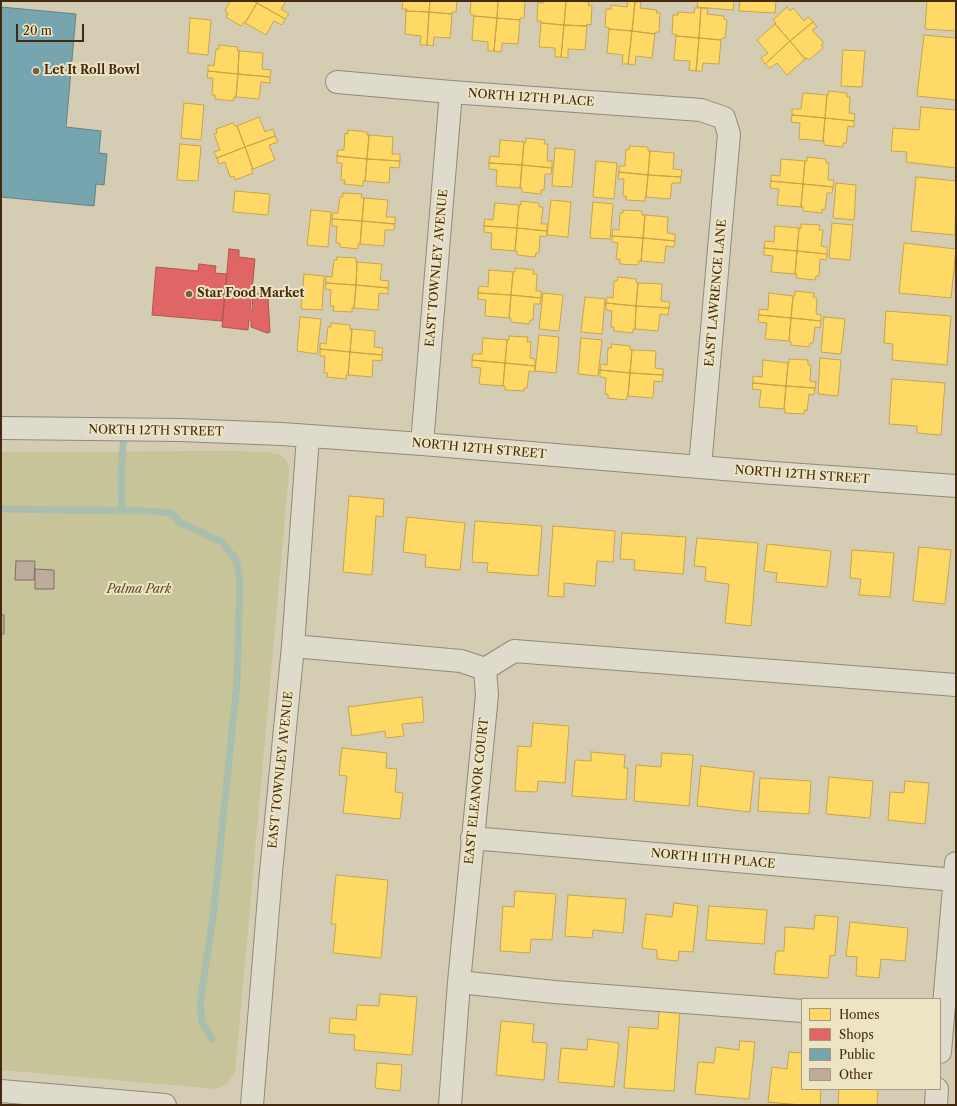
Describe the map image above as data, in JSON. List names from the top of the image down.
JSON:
{
  "streets": {
    "street": [
      "NORTH 12TH PLACE",
      "EAST TOWNLEY AVENUE",
      "EAST LAWRENCE LANE",
      "NORTH 12TH STREET",
      "EAST ELEANOR COURT",
      "NORTH 11TH PLACE"
    ]
  },
  "crossings": [
    ["NORTH 12TH PLACE", "EAST TOWNLEY AVENUE"],
    ["NORTH 12TH PLACE", "EAST LAWRENCE LANE"],
    ["EAST TOWNLEY AVENUE", "NORTH 12TH STREET"],
    ["EAST LAWRENCE LANE", "NORTH 12TH STREET"],
    ["EAST ELEANOR COURT", "NORTH 11TH PLACE"]
  ],
  "parks": ["Palma Park"],
  "places": ["Let It Roll Bowl", "Star Food Market"],
  "legend": [
    "Homes",
    "Shops",
    "Public",
    "Other"
  ],
  "scale_bar": "20 m"
}
